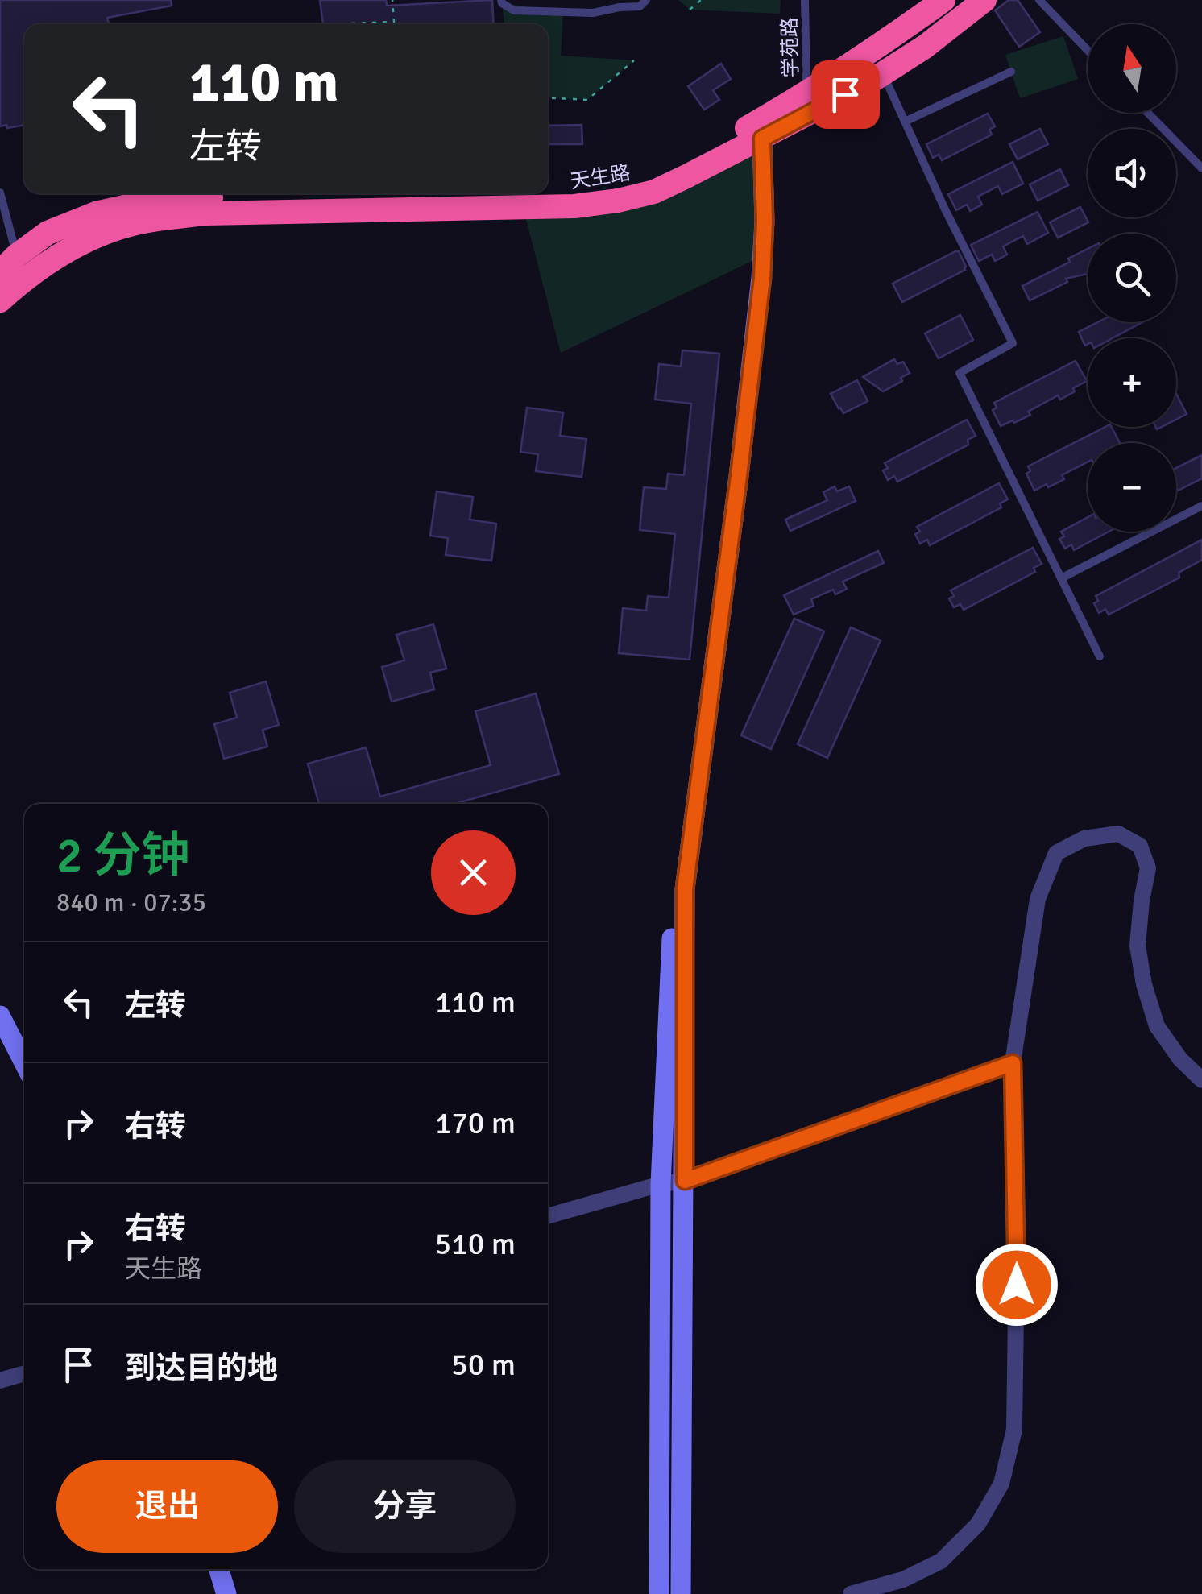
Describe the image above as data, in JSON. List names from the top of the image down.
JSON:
{
  "streets": {
    "highway": ["天生路"],
    "lane": ["学苑路"]
  },
  "crossings": [
    ["学苑路", "天生路"]
  ],
  "north": "top",
  "page": {
    "map_buttons": ["+", "−"],
    "turn": ["110 m", "左转"],
    "heading": ["2 分钟", "840 m · 07:35"],
    "list": [
      {
        "name": "左转",
        "value": "110 m"
      },
      {
        "name": "右转",
        "value": "170 m"
      },
      {
        "name": "右转",
        "note": "天生路",
        "value": "510 m"
      },
      {
        "name": "到达目的地",
        "value": "50 m"
      }
    ],
    "buttons": ["退出", "分享"]
  }
}
